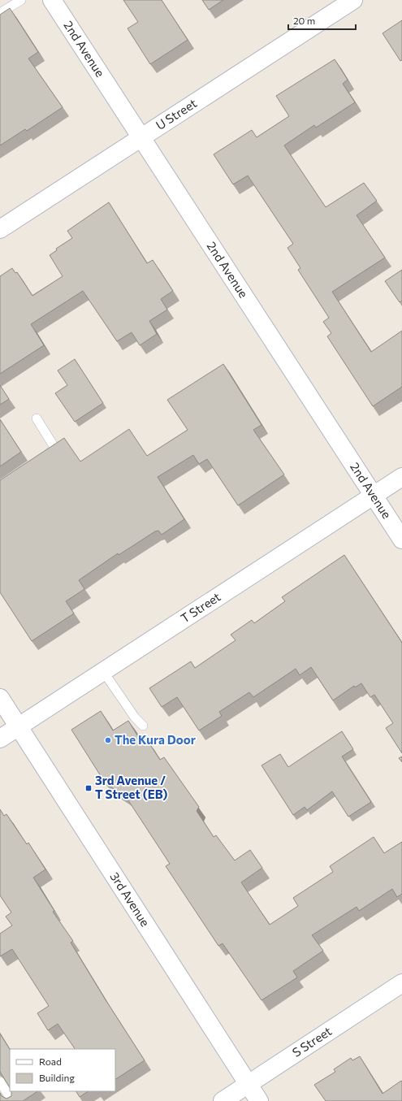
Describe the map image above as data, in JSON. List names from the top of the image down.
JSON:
{
  "streets": {
    "street": [
      "2nd Avenue",
      "U Street",
      "T Street",
      "3rd Avenue",
      "S Street"
    ]
  },
  "crossings": [
    ["2nd Avenue", "U Street"],
    ["2nd Avenue", "T Street"],
    ["T Street", "3rd Avenue"],
    ["3rd Avenue", "S Street"]
  ],
  "places": {
    "other": ["The Kura Door"],
    "transit": ["3rd Avenue / T Street (EB)"]
  },
  "legend": ["Road", "Building"],
  "scale_bar": "20 m"
}
